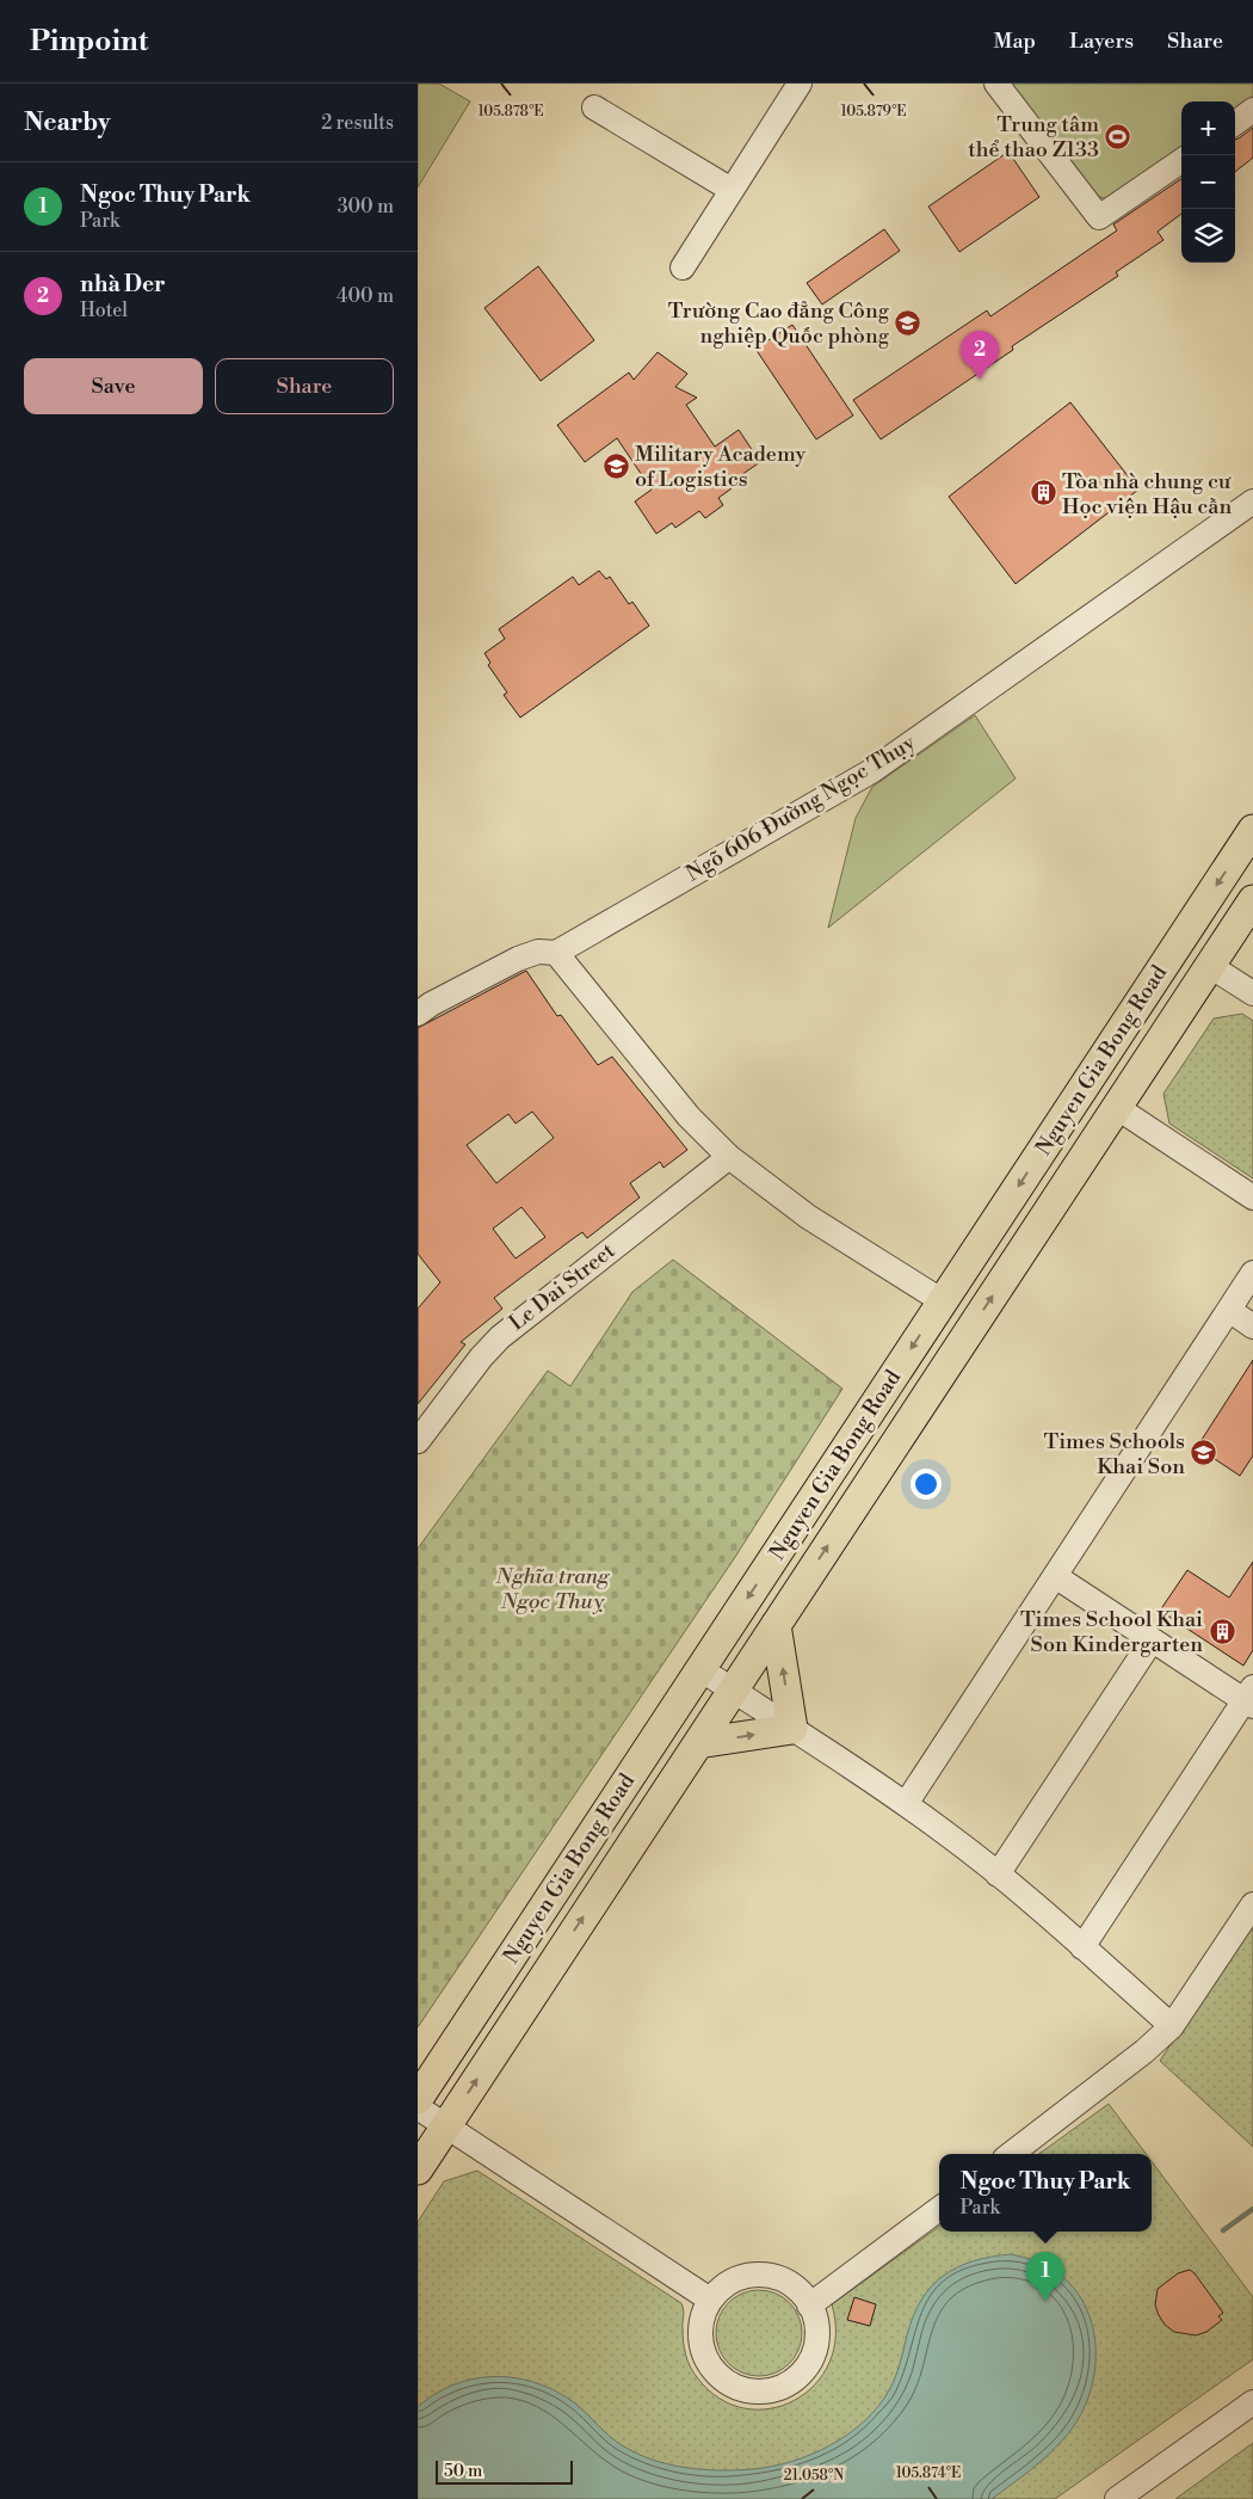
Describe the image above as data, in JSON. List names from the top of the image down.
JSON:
{
  "streets": {
    "main road": ["Nguyen Gia Bong Road"],
    "street": ["Ngõ 606 Đường Ngọc Thụy", "Le Dai Street"]
  },
  "parks": ["Nghĩa trang Ngọc Thuỵ"],
  "places": {
    "sports": ["Trung tâm thể thao Z133"],
    "school or university": ["Trường Cao đẳng Công nghiệp Quốc phòng", "Military Academy of Logistics", "Times Schools Khai Son"],
    "building": ["Tòa nhà chung cư Học viện Hậu cần", "Times School Khai Son Kindergarten"]
  },
  "scale_bar": "50 m",
  "page": {
    "header": "Pinpoint",
    "nav": ["Map", "Layers", "Share"],
    "heading": ["Nearby", "2 results"],
    "map_buttons": ["+", "−"],
    "list": [
      {
        "mark": "1",
        "name": "Ngoc Thuy Park",
        "note": "Park",
        "value": "300 m"
      },
      {
        "mark": "2",
        "name": "nhà Der",
        "note": "Hotel",
        "value": "400 m"
      }
    ],
    "pins": ["2", "1"],
    "buttons": ["Save", "Share"],
    "popup": ["Ngoc Thuy Park", "Park"],
    "scale": "50 m"
  },
  "coordinates": [
    "105.878°E",
    "105.879°E",
    "105.874°E",
    "21.058°N"
  ]
}
